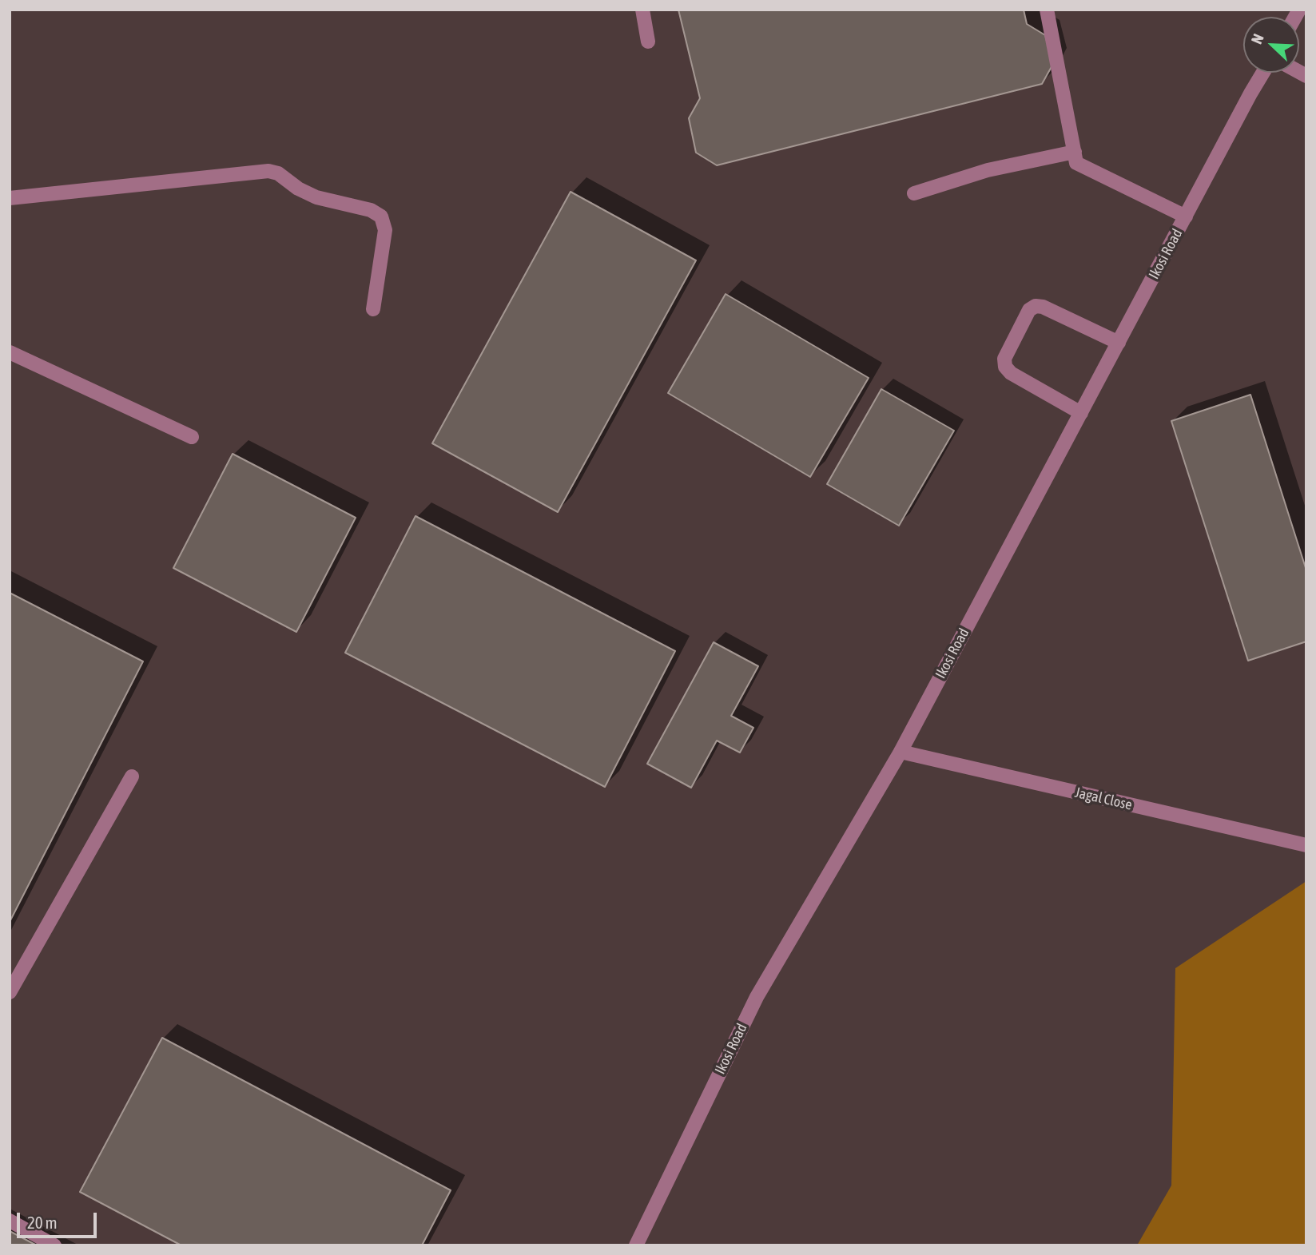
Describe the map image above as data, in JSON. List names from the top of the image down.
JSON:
{
  "streets": {
    "street": ["Ikosi Road", "Jagal Close"]
  },
  "crossings": [
    ["Ikosi Road", "Jagal Close"]
  ],
  "scale_bar": "20 m",
  "north": "top left"
}
